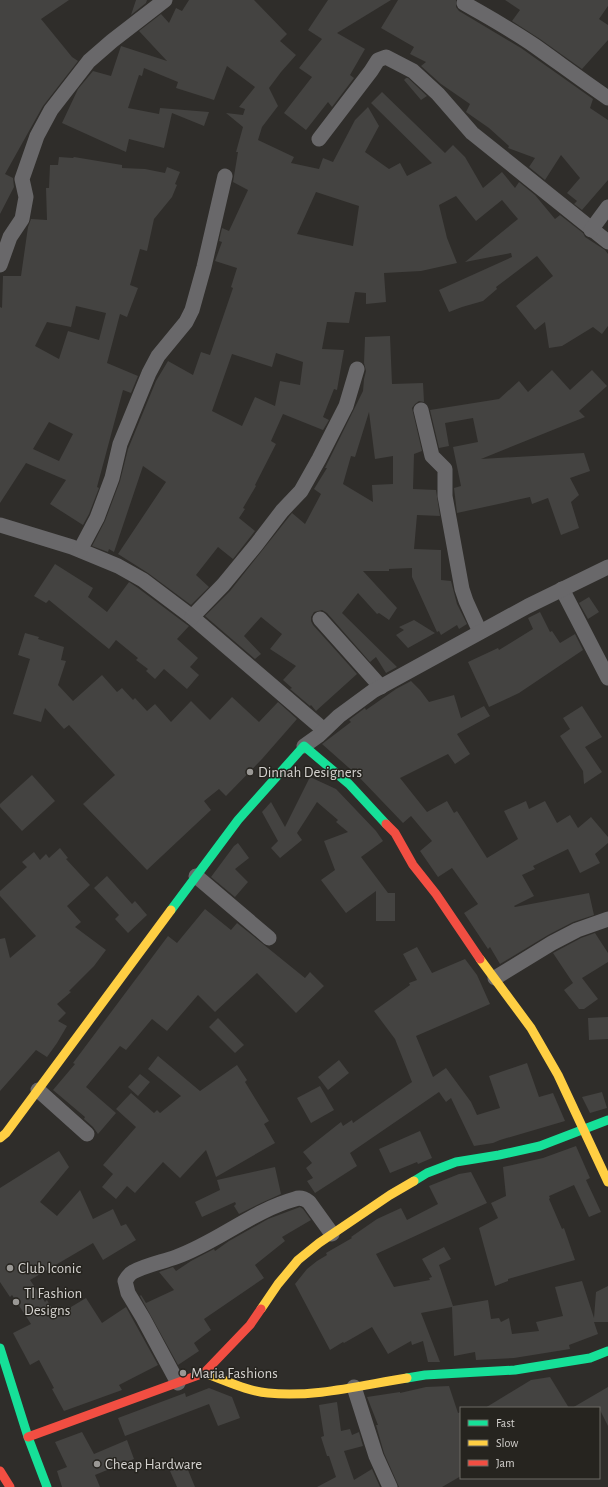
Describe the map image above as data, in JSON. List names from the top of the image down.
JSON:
{
  "places": [
    "Dinnah Designers",
    "Club Iconic",
    "Tl Fashion Designs",
    "Maria Fashions",
    "Cheap Hardware"
  ],
  "legend": ["Fast", "Slow", "Jam"]
}
